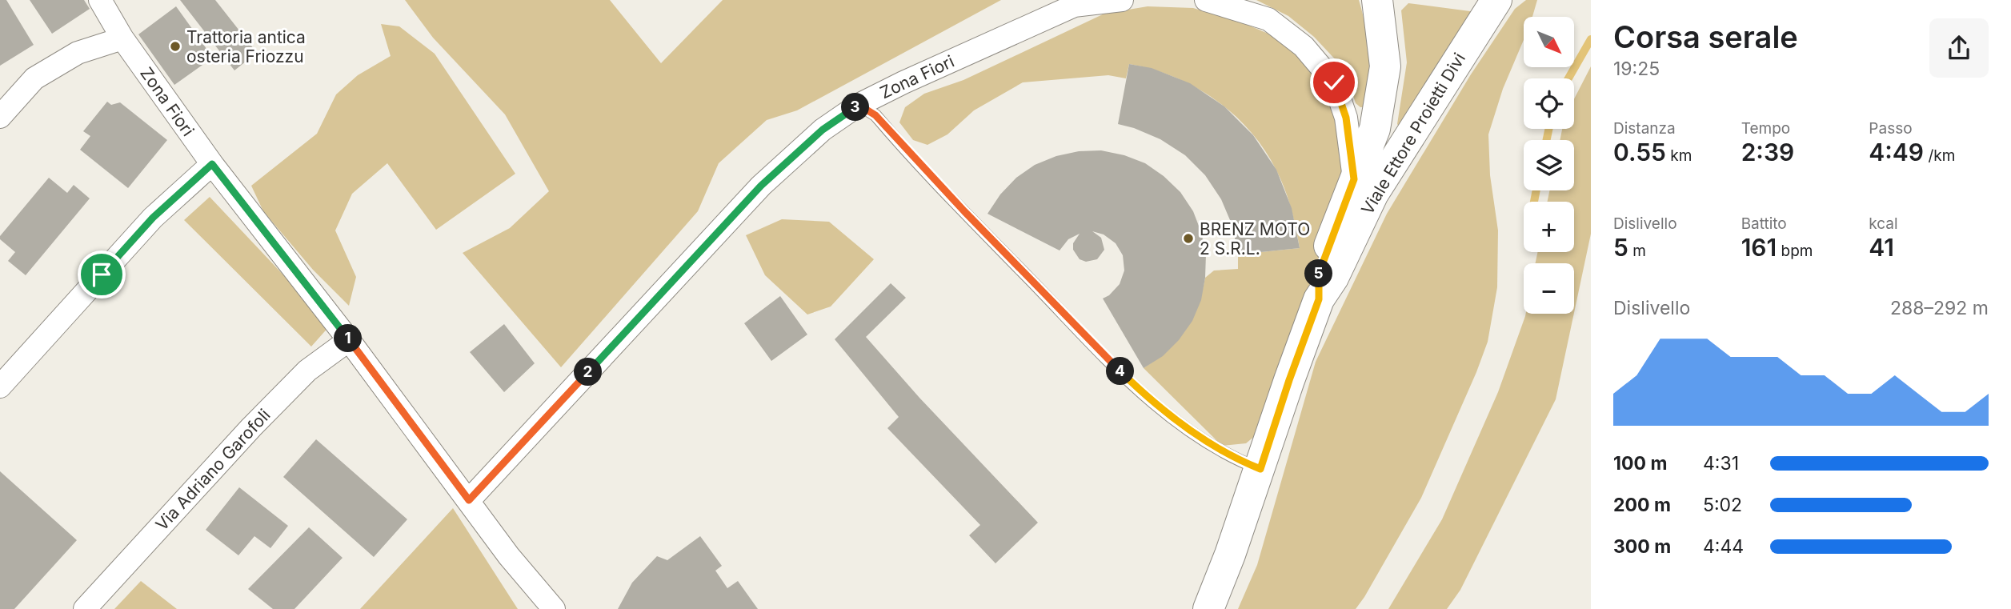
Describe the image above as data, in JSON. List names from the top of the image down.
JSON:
{
  "streets": {
    "main road": ["Viale Ettore Proietti Divi"],
    "street": ["Zona Fiori", "Via Adriano Garofoli"]
  },
  "crossings": [
    ["Zona Fiori", "Via Adriano Garofoli"]
  ],
  "places": ["Trattoria antica osteria Friozzu", "BRENZ MOTO 2 S.R.L."],
  "north": "bottom right",
  "page": {
    "heading": ["Corsa serale", "19:25"],
    "map_buttons": ["+", "−"],
    "pins": [
      "3",
      "5",
      "1",
      "4",
      "2"
    ],
    "stats": [
      ["Distanza", "0.55 km"],
      ["Tempo", "2:39"],
      ["Passo", "4:49 /km"],
      ["Dislivello", "5 m"],
      ["Battito", "161 bpm"],
      ["kcal", "41"]
    ],
    "chart": ["Dislivello", "288–292 m"],
    "list": [
      {
        "name": "100 m",
        "note": "4:31"
      },
      {
        "name": "200 m",
        "note": "5:02"
      },
      {
        "name": "300 m",
        "note": "4:44"
      }
    ]
  }
}
